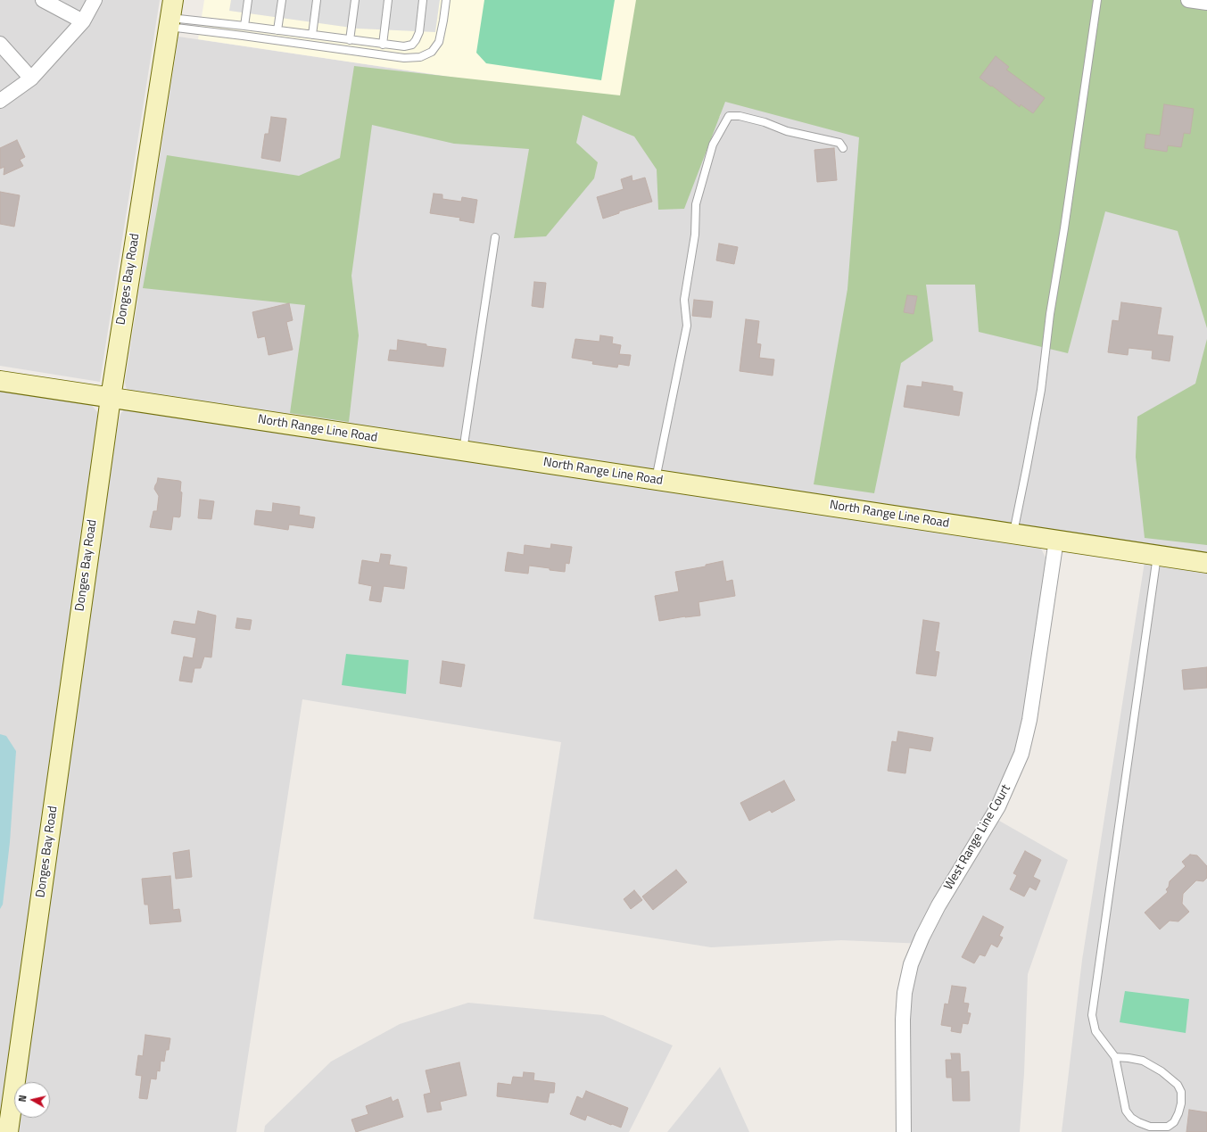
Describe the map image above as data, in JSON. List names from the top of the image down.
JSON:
{
  "streets": {
    "street": ["Donges Bay Road", "North Range Line Road", "West Range Line Court"]
  },
  "crossings": [
    ["Donges Bay Road", "North Range Line Road"],
    ["North Range Line Road", "West Range Line Court"]
  ],
  "north": "left"
}
